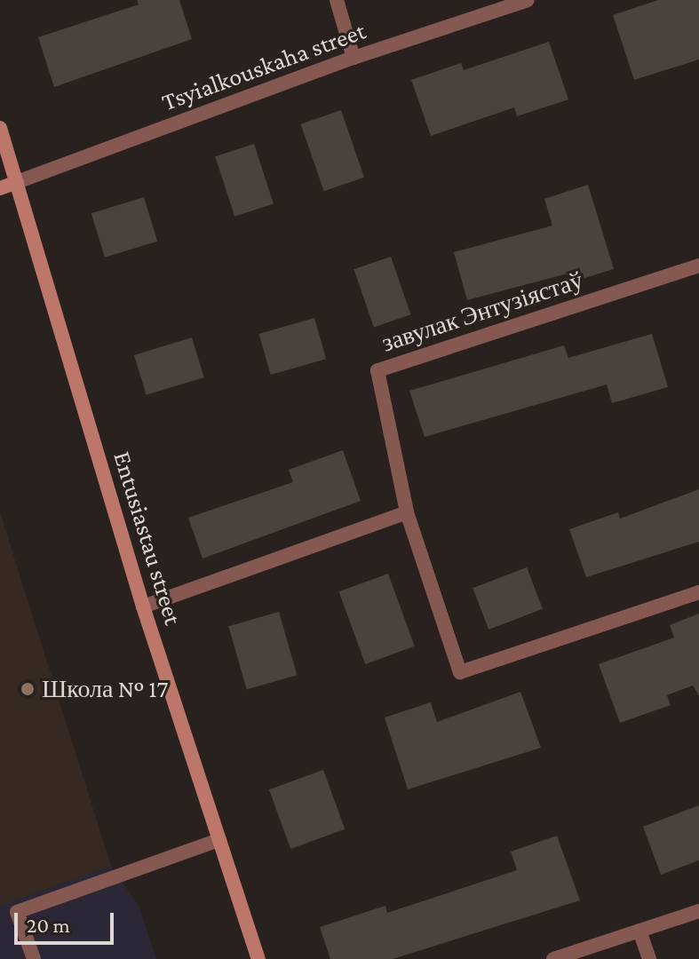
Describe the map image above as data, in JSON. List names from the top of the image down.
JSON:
{
  "streets": {
    "main road": ["Entusiastau street"],
    "street": ["Tsyialkouskaha street", "завулак Энтузіястаў"]
  },
  "crossings": [
    ["Tsyialkouskaha street", "Entusiastau street"]
  ],
  "places": ["Школа № 17"],
  "scale_bar": "20 m"
}
